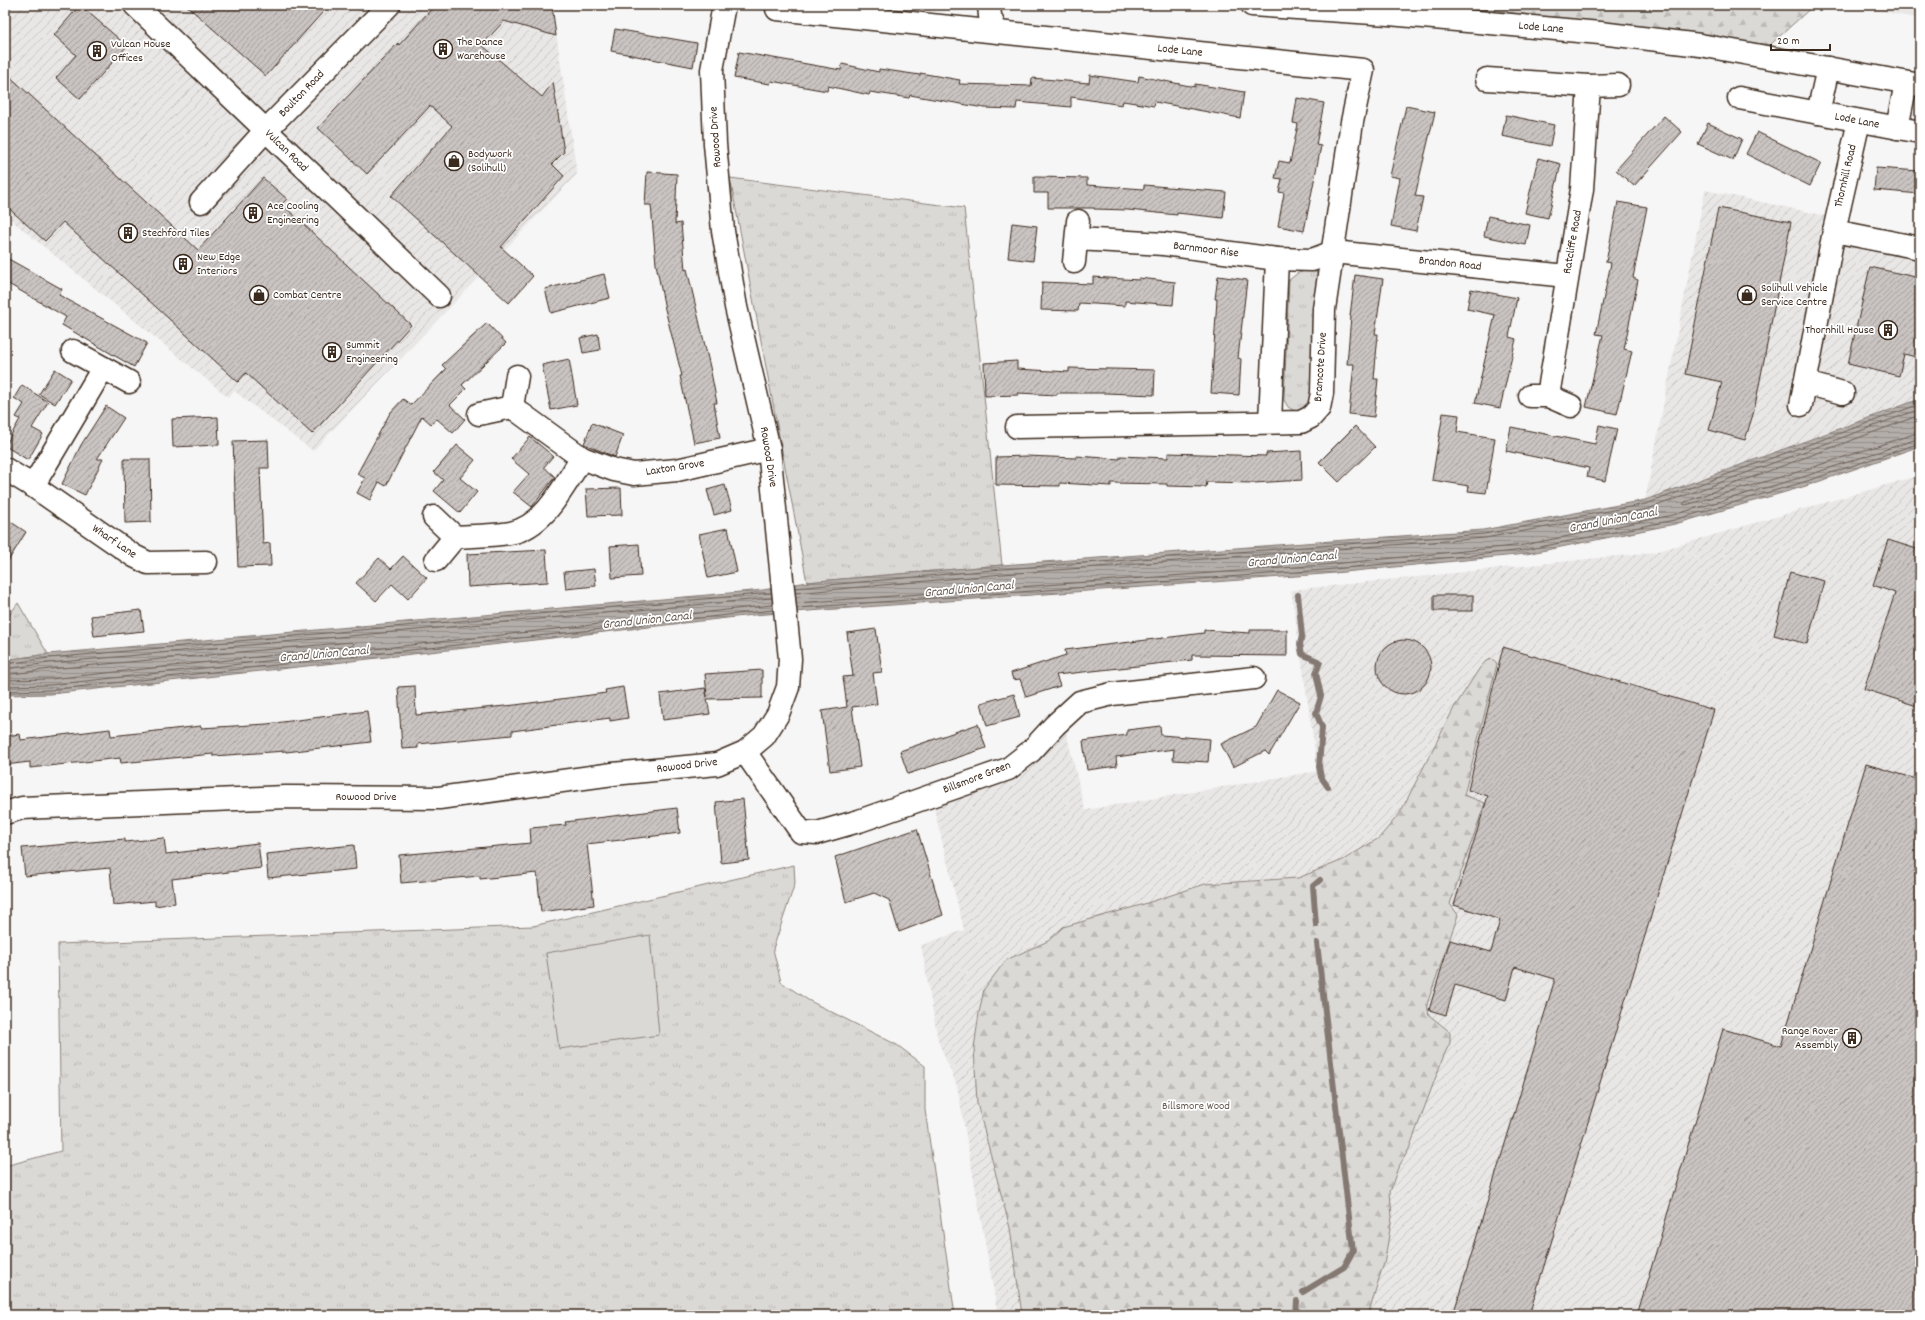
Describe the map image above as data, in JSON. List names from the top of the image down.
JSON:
{
  "streets": {
    "street": [
      "Lode Lane",
      "Boulton Road",
      "Rowood Drive",
      "Vulcan Road",
      "Thornhill Road",
      "Ratcliffe Road",
      "Barnmoor Rise",
      "Brandon Road",
      "Bramcote Drive",
      "Laxton Grove",
      "Wharf Lane",
      "Billsmore Green"
    ]
  },
  "crossings": [
    ["Lode Lane", "Thornhill Road"],
    ["Lode Lane", "Bramcote Drive"],
    ["Boulton Road", "Vulcan Road"],
    ["Rowood Drive", "Laxton Grove"],
    ["Rowood Drive", "Billsmore Green"],
    ["Ratcliffe Road", "Brandon Road"],
    ["Barnmoor Rise", "Brandon Road"],
    ["Barnmoor Rise", "Bramcote Drive"],
    ["Brandon Road", "Bramcote Drive"]
  ],
  "water": ["Grand Union Canal"],
  "parks": ["Billsmore Wood"],
  "places": {
    "building": [
      "The Dance Warehouse",
      "Vulcan House Offices",
      "Ace Cooling Engineering",
      "Stechford Tiles",
      "New Edge Interiors",
      "Thornhill House",
      "Summit Engineering",
      "Range Rover Assembly"
    ],
    "shop": ["Bodywork (Solihull)", "Combat Centre", "Solihull Vehicle Service Centre"]
  },
  "scale_bar": "20 m"
}
